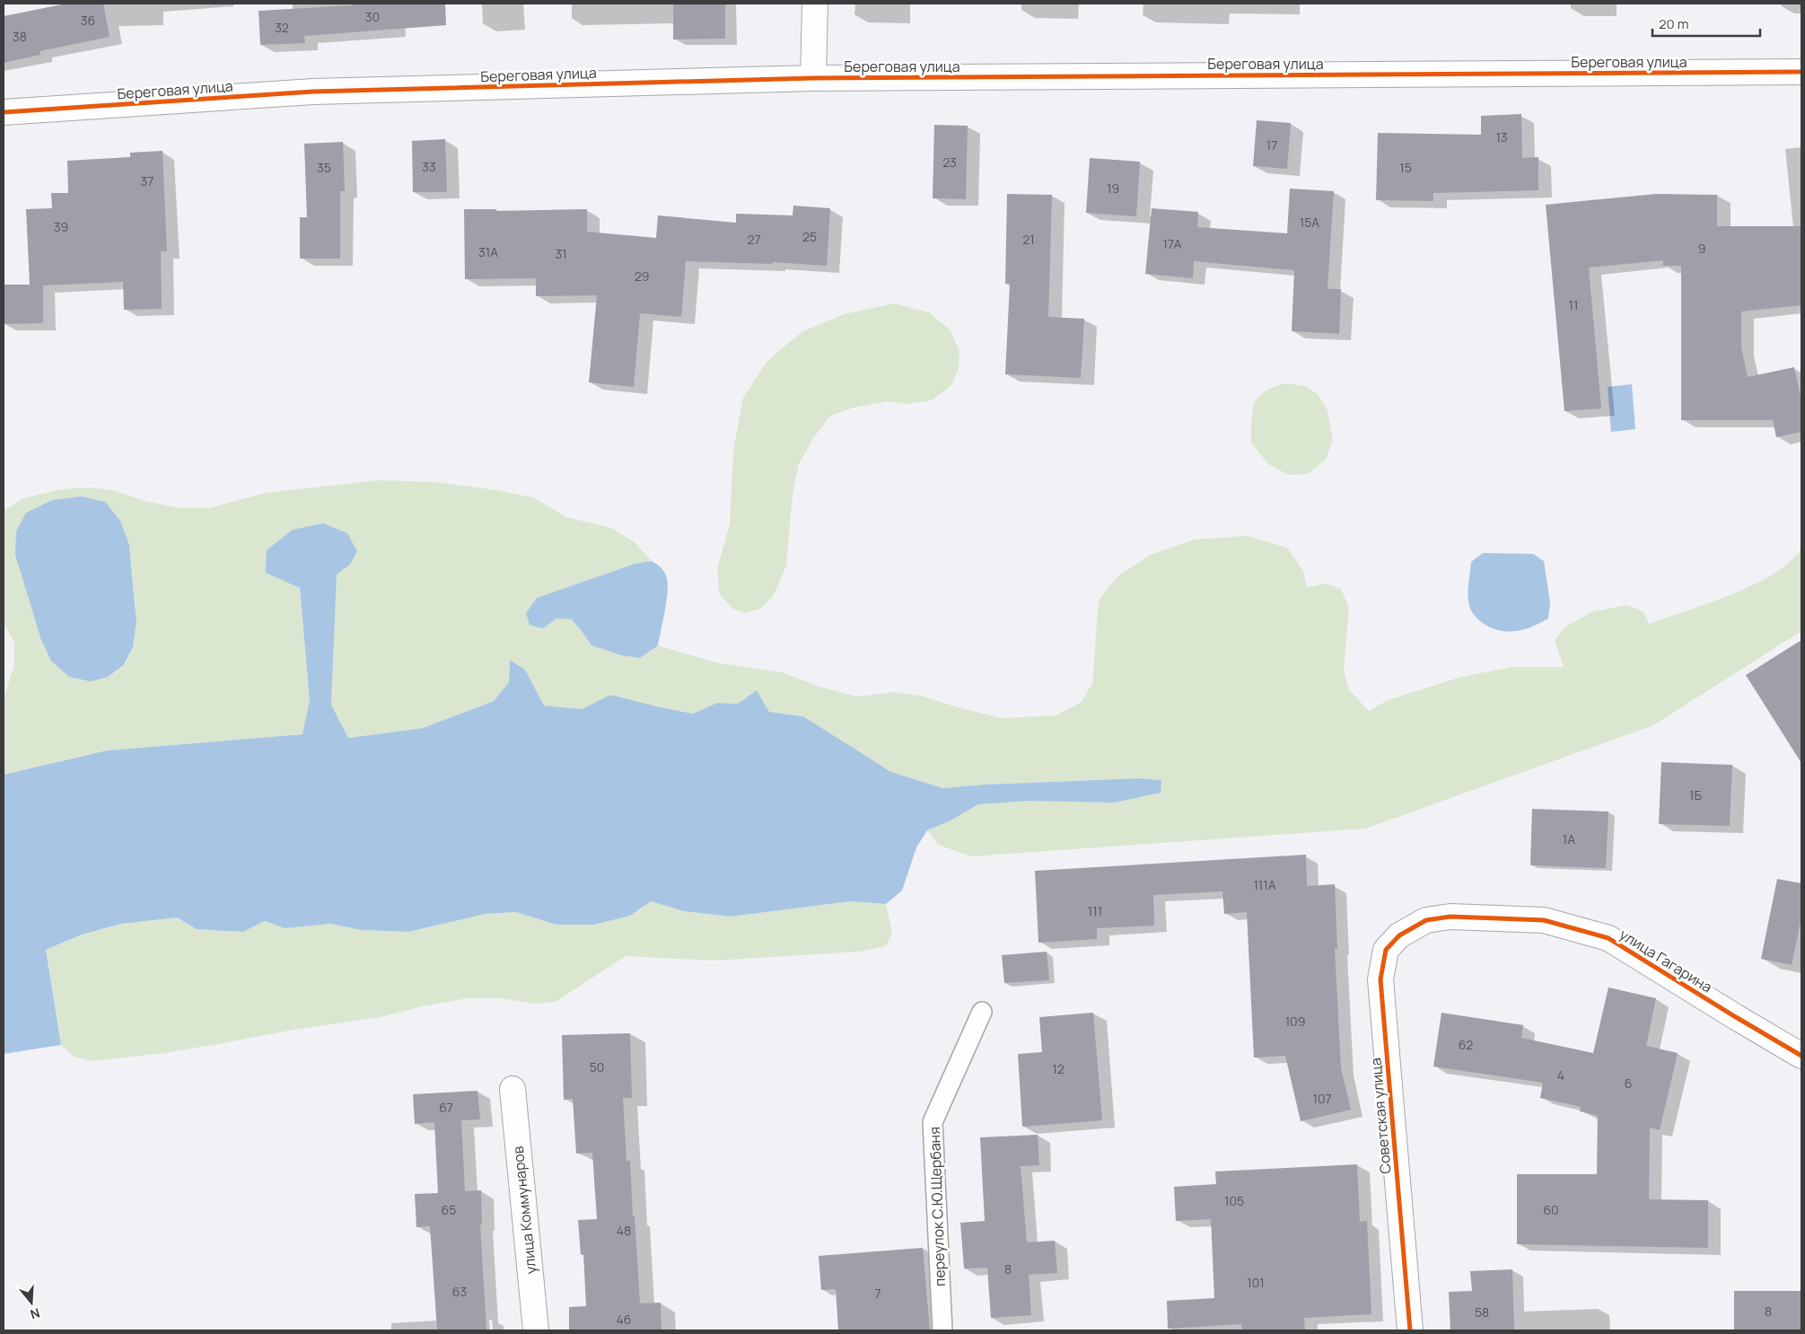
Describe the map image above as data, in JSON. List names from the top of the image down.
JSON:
{
  "streets": {
    "street": [
      "Береговая улица",
      "улица Гагарина",
      "Советская улица",
      "улица Коммунаров"
    ],
    "lane": ["переулок С.Ю.Щербаня"]
  },
  "crossings": [
    ["улица Гагарина", "Советская улица"]
  ],
  "house_numbers": [
    "30",
    "36",
    "32",
    "38",
    "13",
    "17",
    "23",
    "33",
    "35",
    "15",
    "37",
    "19",
    "15А",
    "39",
    "25",
    "27",
    "21",
    "17А",
    "9",
    "31А",
    "31",
    "29",
    "11",
    "1Б",
    "1А",
    "111А",
    "111",
    "109",
    "62",
    "50",
    "12",
    "4",
    "6",
    "107",
    "67",
    "105",
    "65",
    "60",
    "48",
    "8",
    "101",
    "63",
    "7",
    "8",
    "58",
    "46"
  ],
  "scale_bar": "20 m",
  "north": "bottom"
}
